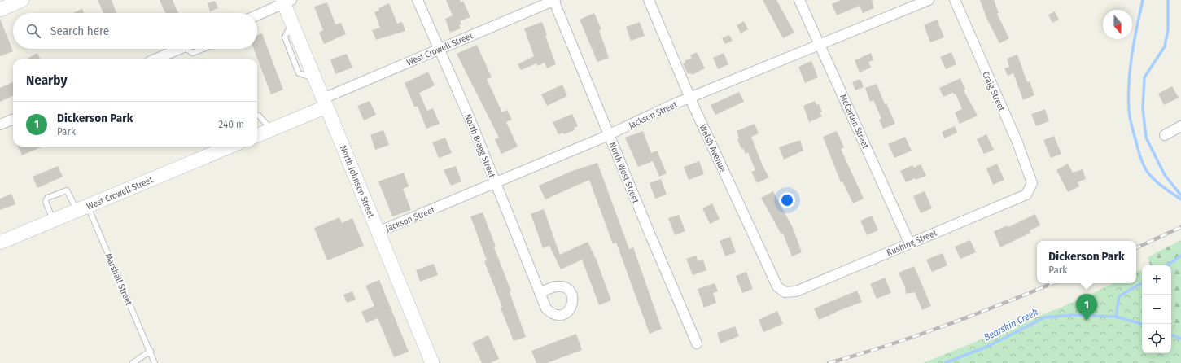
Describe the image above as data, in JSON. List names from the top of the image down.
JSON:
{
  "streets": {
    "main road": ["West Crowell Street", "North Johnson Street"],
    "street": [
      "Craig Street",
      "Jackson Street",
      "McCarten Street",
      "North Bragg Street",
      "Welsh Avenue",
      "North West Street",
      "Rushing Street"
    ],
    "lane": ["Marshall Street"]
  },
  "crossings": [
    ["West Crowell Street", "North Bragg Street"],
    ["West Crowell Street", "North West Street"],
    ["West Crowell Street", "North Johnson Street"],
    ["West Crowell Street", "Marshall Street"],
    ["Craig Street", "Rushing Street"],
    ["Jackson Street", "McCarten Street"],
    ["Jackson Street", "North Bragg Street"],
    ["Jackson Street", "Welsh Avenue"],
    ["Jackson Street", "North West Street"],
    ["Jackson Street", "North Johnson Street"],
    ["McCarten Street", "Rushing Street"],
    ["Welsh Avenue", "Rushing Street"]
  ],
  "water": ["Bearskin Creek"],
  "north": "bottom",
  "page": {
    "search": "Search here",
    "heading": "Nearby",
    "list": [
      {
        "mark": "1",
        "name": "Dickerson Park",
        "note": "Park",
        "value": "240 m"
      }
    ],
    "popup": ["Dickerson Park", "Park"],
    "map_buttons": ["+", "−"],
    "pins": "1"
  }
}
